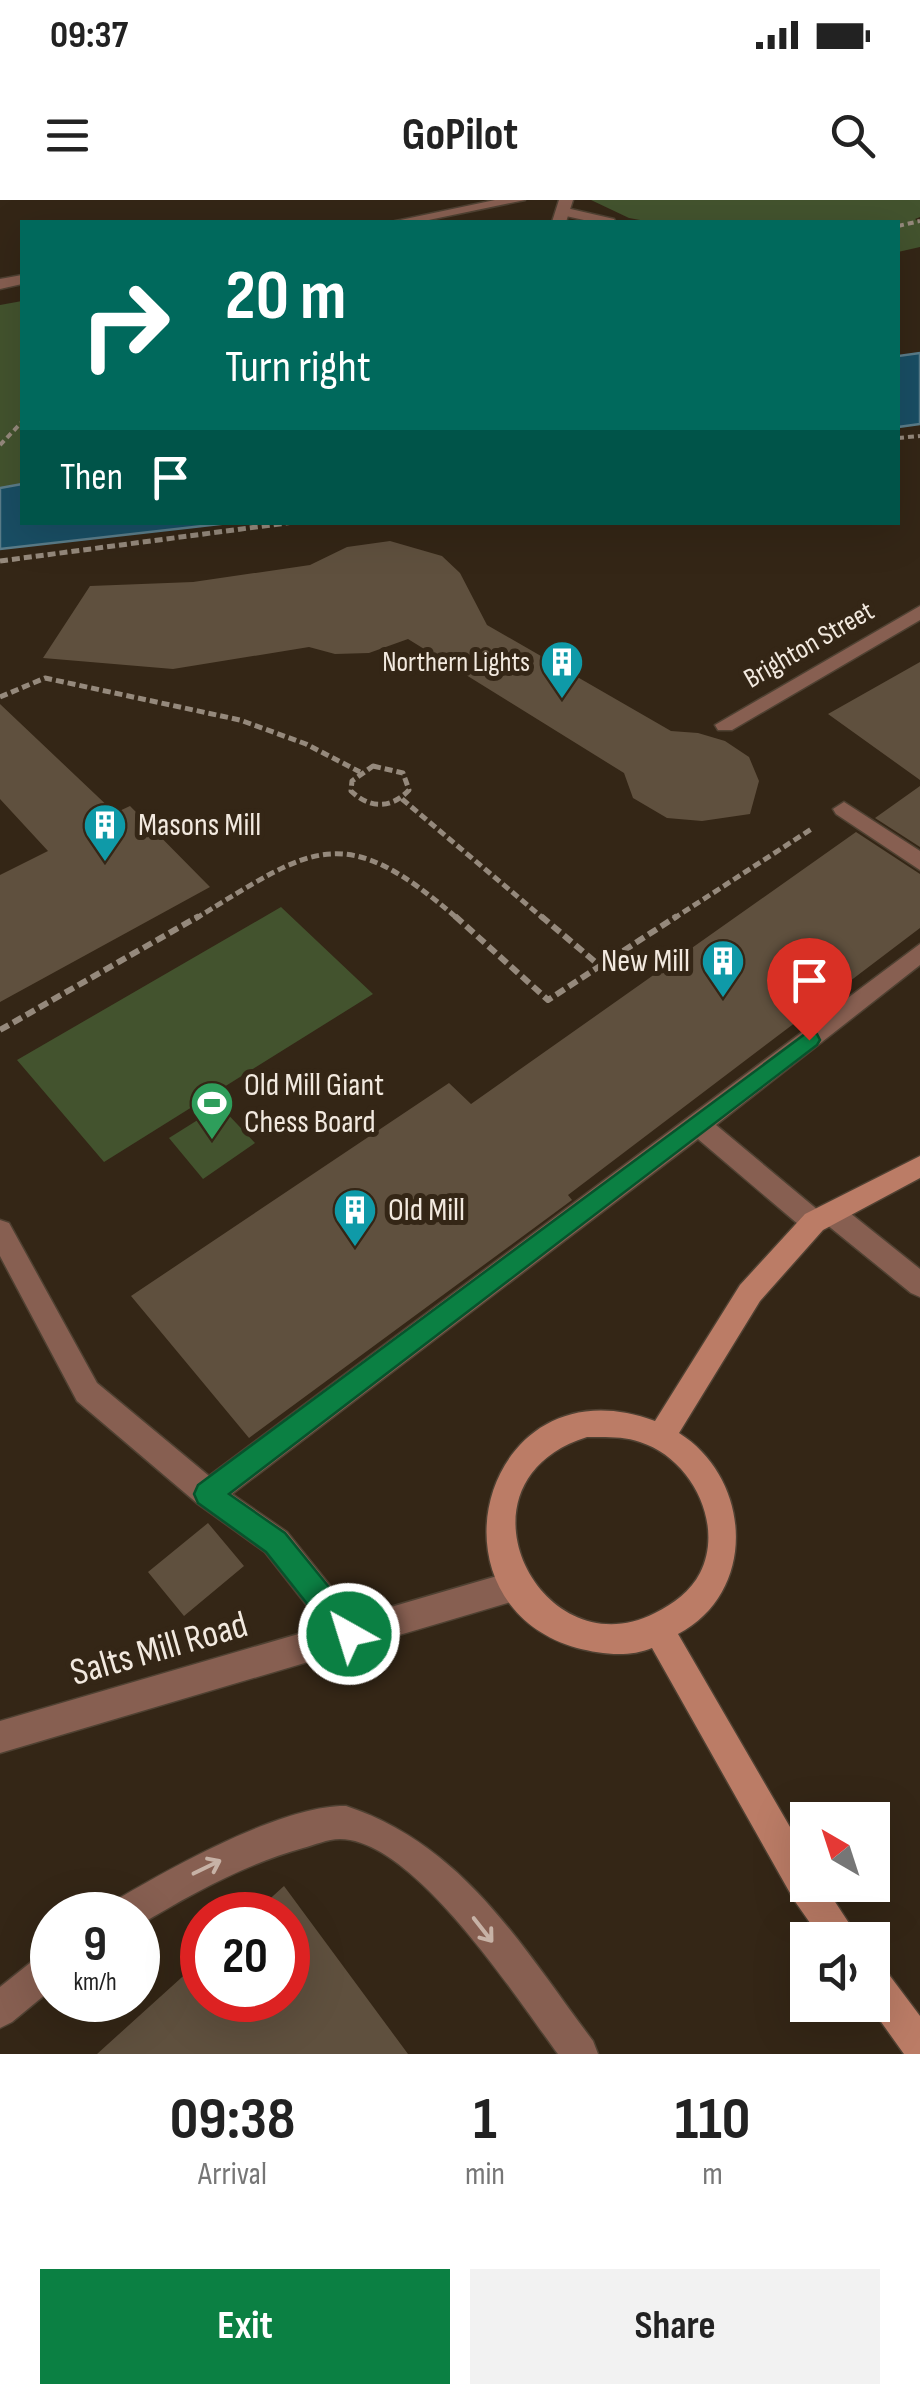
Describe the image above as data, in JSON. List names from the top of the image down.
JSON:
{
  "streets": {
    "street": ["Brighton Street", "Salts Mill Road"]
  },
  "places": {
    "building": [
      "Northern Lights",
      "Masons Mill",
      "New Mill",
      "Old Mill"
    ],
    "sports": ["Old Mill Giant Chess Board"]
  },
  "north": "top left",
  "page": {
    "status": "09:37",
    "header": "GoPilot",
    "turn": ["20 m", "Turn right"],
    "then": "Then",
    "speed": "9 km/h",
    "limit": "20",
    "eta": [
      "09:38",
      "Arrival",
      "1",
      "min",
      "110",
      "m"
    ],
    "buttons": ["Exit", "Share"]
  }
}
